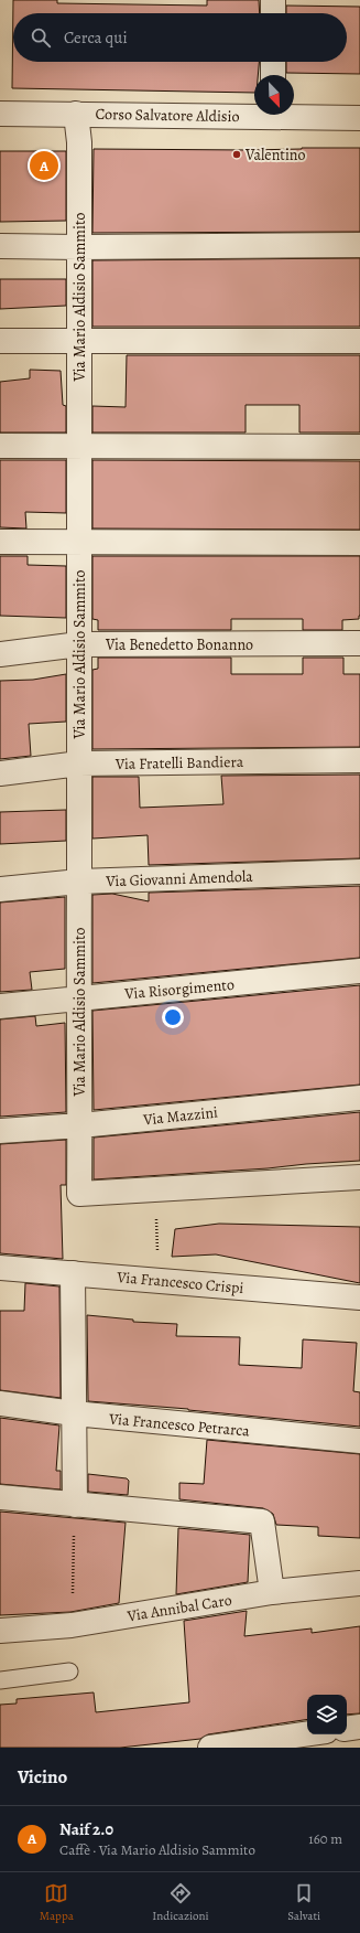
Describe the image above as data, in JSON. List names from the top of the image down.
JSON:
{
  "streets": {
    "street": [
      "Corso Salvatore Aldisio",
      "Via Mario Aldisio Sammito",
      "Via Benedetto Bonanno",
      "Via Fratelli Bandiera",
      "Via Giovanni Amendola",
      "Via Risorgimento",
      "Via Mazzini",
      "Via Francesco Crispi",
      "Via Francesco Petrarca",
      "Via Annibal Caro"
    ]
  },
  "crossings": [
    ["Corso Salvatore Aldisio", "Via Mario Aldisio Sammito"],
    ["Via Mario Aldisio Sammito", "Via Benedetto Bonanno"],
    ["Via Mario Aldisio Sammito", "Via Fratelli Bandiera"],
    ["Via Mario Aldisio Sammito", "Via Giovanni Amendola"],
    ["Via Mario Aldisio Sammito", "Via Risorgimento"],
    ["Via Mario Aldisio Sammito", "Via Mazzini"]
  ],
  "places": ["Valentino"],
  "north": "bottom right",
  "page": {
    "search": "Cerca qui",
    "pins": "A",
    "heading": "Vicino",
    "list": [
      {
        "mark": "A",
        "name": "Naif 2.0",
        "note": "Caffè · Via Mario Aldisio Sammito",
        "value": "160 m"
      }
    ],
    "nav": ["Mappa", "Indicazioni", "Salvati"]
  }
}
